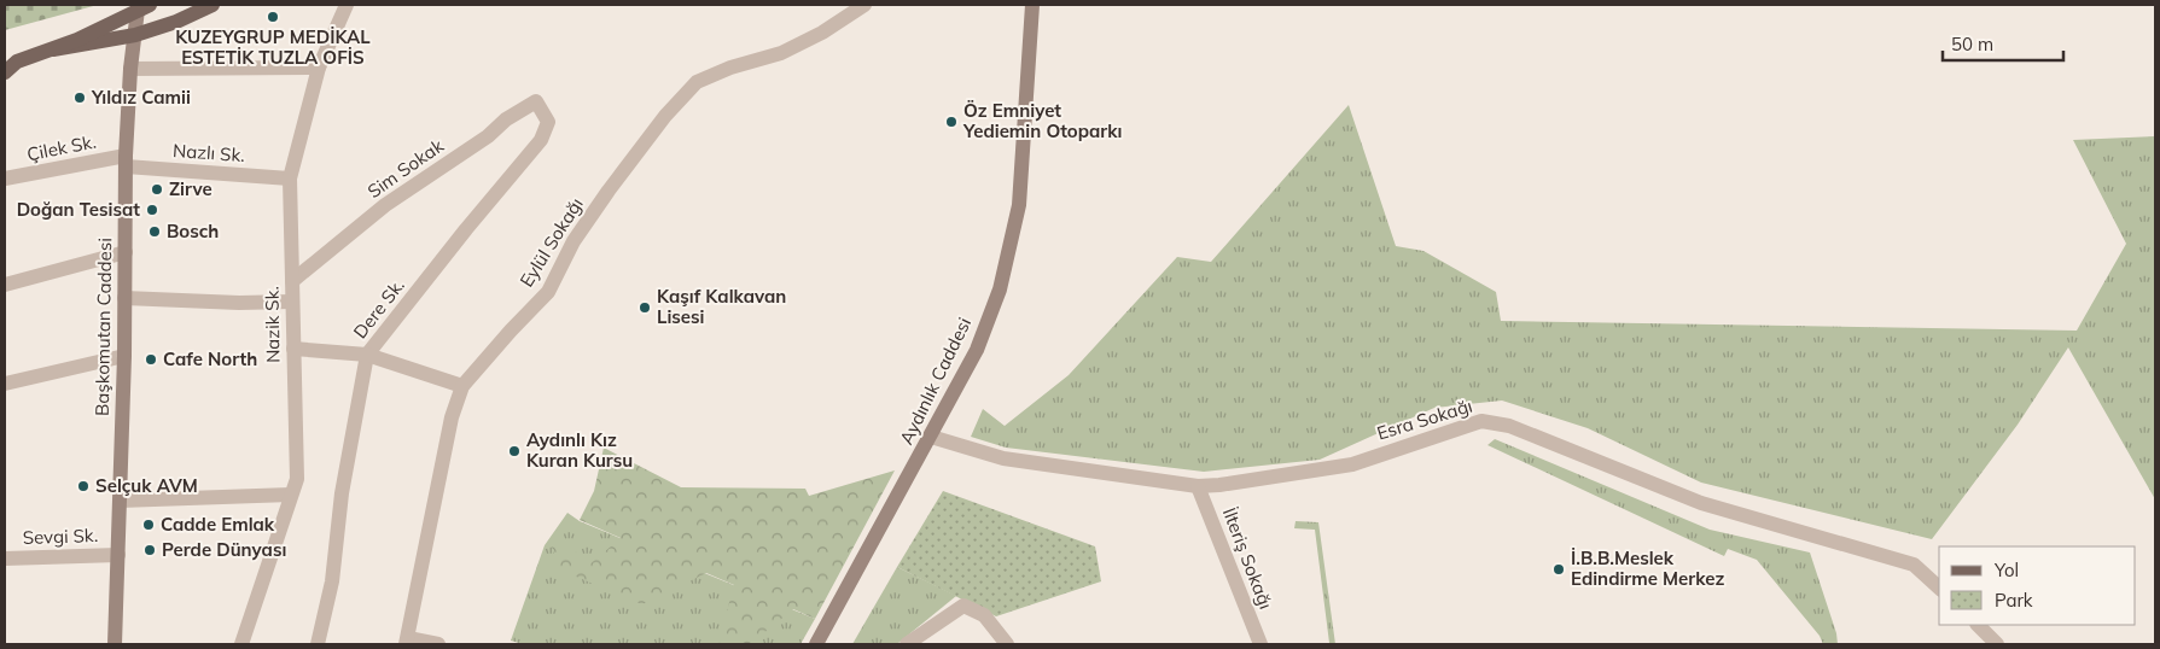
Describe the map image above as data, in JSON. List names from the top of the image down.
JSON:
{
  "streets": {
    "street": [
      "Çilek Sk.",
      "Nazlı Sk.",
      "Sim Sokak",
      "Eylül Sokağı",
      "Dere Sk.",
      "Nazik Sk.",
      "Başkomutan Caddesi",
      "Aydınlık Caddesi",
      "Esra Sokağı",
      "Sevgi Sk.",
      "İlteriş Sokağı"
    ]
  },
  "crossings": [
    ["Çilek Sk.", "Nazlı Sk."],
    ["Çilek Sk.", "Başkomutan Caddesi"],
    ["Nazlı Sk.", "Nazik Sk."],
    ["Nazlı Sk.", "Başkomutan Caddesi"],
    ["Sim Sokak", "Dere Sk."],
    ["Sim Sokak", "Nazik Sk."],
    ["Başkomutan Caddesi", "Sevgi Sk."],
    ["Aydınlık Caddesi", "Esra Sokağı"],
    ["Esra Sokağı", "İlteriş Sokağı"]
  ],
  "places": [
    "KUZEYGRUP MEDİKAL ESTETİK TUZLA OFİS",
    "Yıldız Camii",
    "Öz Emniyet Yediemin Otoparkı",
    "Zirve",
    "Doğan Tesisat",
    "Bosch",
    "Kaşıf Kalkavan Lisesi",
    "Cafe North",
    "Aydınlı Kız Kuran Kursu",
    "Selçuk AVM",
    "Cadde Emlak",
    "Perde Dünyası",
    "İ.B.B.Meslek Edindirme Merkez"
  ],
  "legend": ["Yol", "Park"],
  "scale_bar": "50 m"
}
